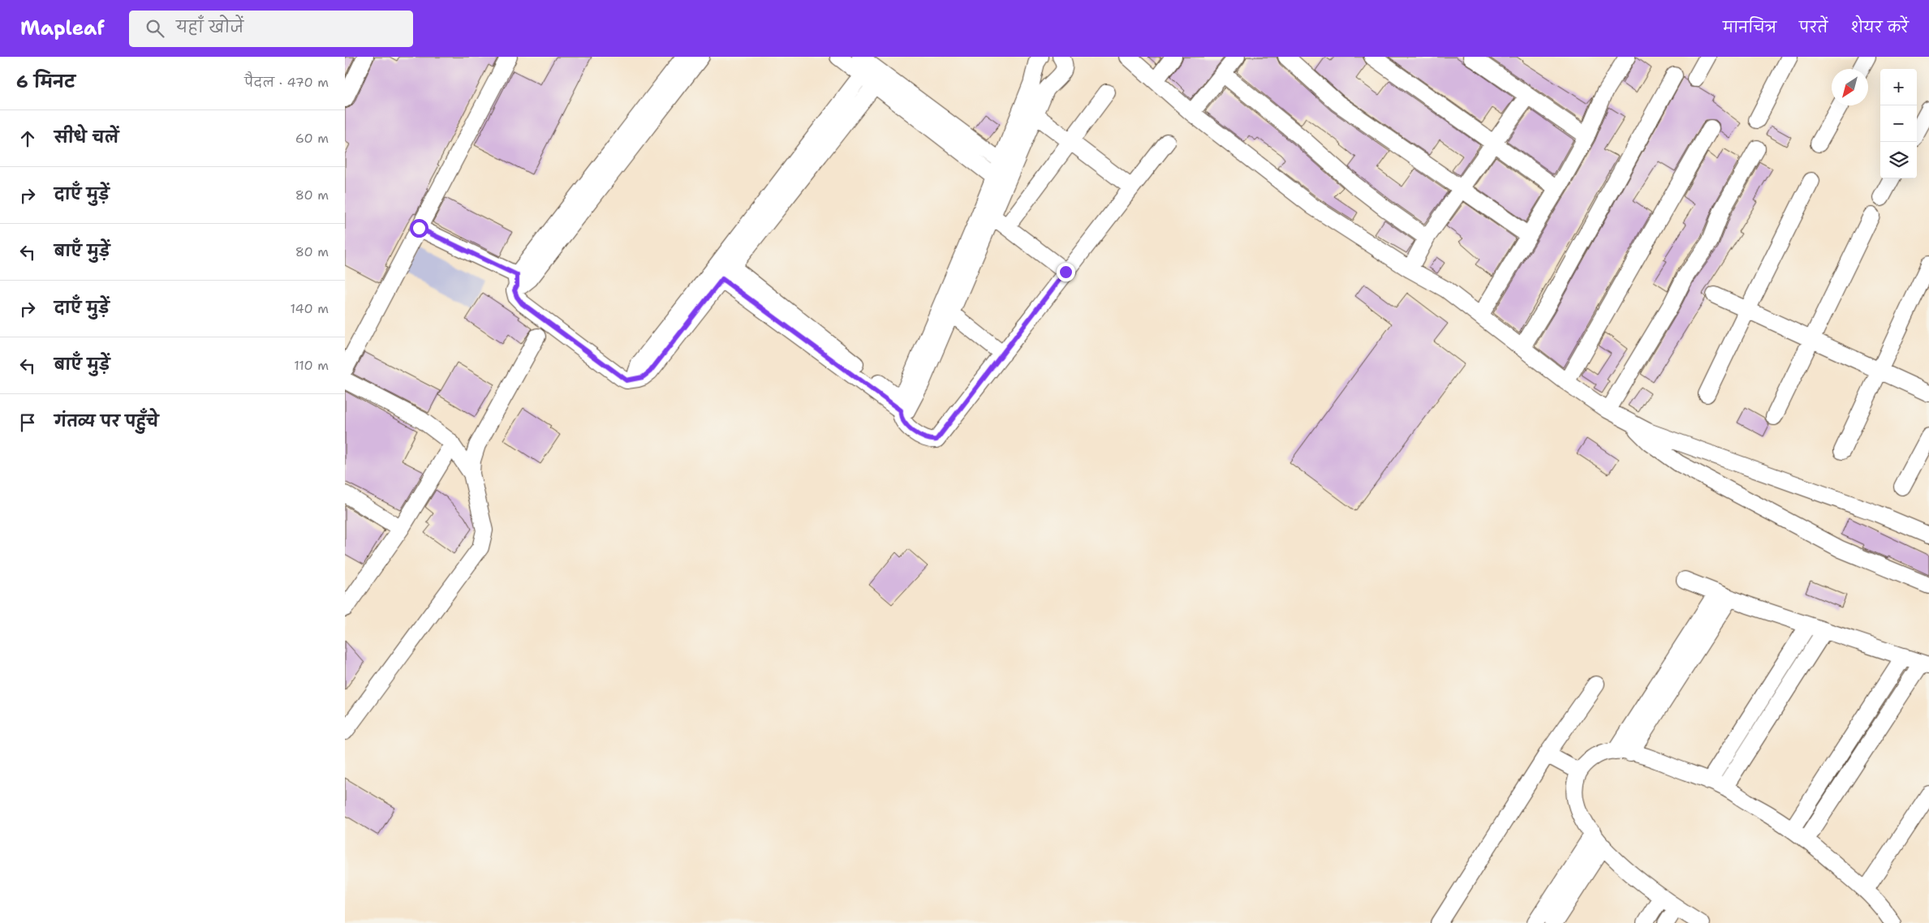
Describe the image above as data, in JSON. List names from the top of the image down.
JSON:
{
  "north": "bottom left",
  "page": {
    "header": "Mapleaf",
    "search": "यहाँ खोजें",
    "nav": ["मानचित्र", "परतें", "शेयर करें"],
    "heading": ["6 मिनट", "पैदल · 470 m"],
    "map_buttons": ["+", "−"],
    "list": [
      ["सीधे चलें", "60 m"],
      ["दाएँ मुड़ें", "80 m"],
      ["बाएँ मुड़ें", "80 m"],
      ["दाएँ मुड़ें", "140 m"],
      ["बाएँ मुड़ें", "110 m"],
      "गंतव्य पर पहुँचे"
    ]
  }
}
